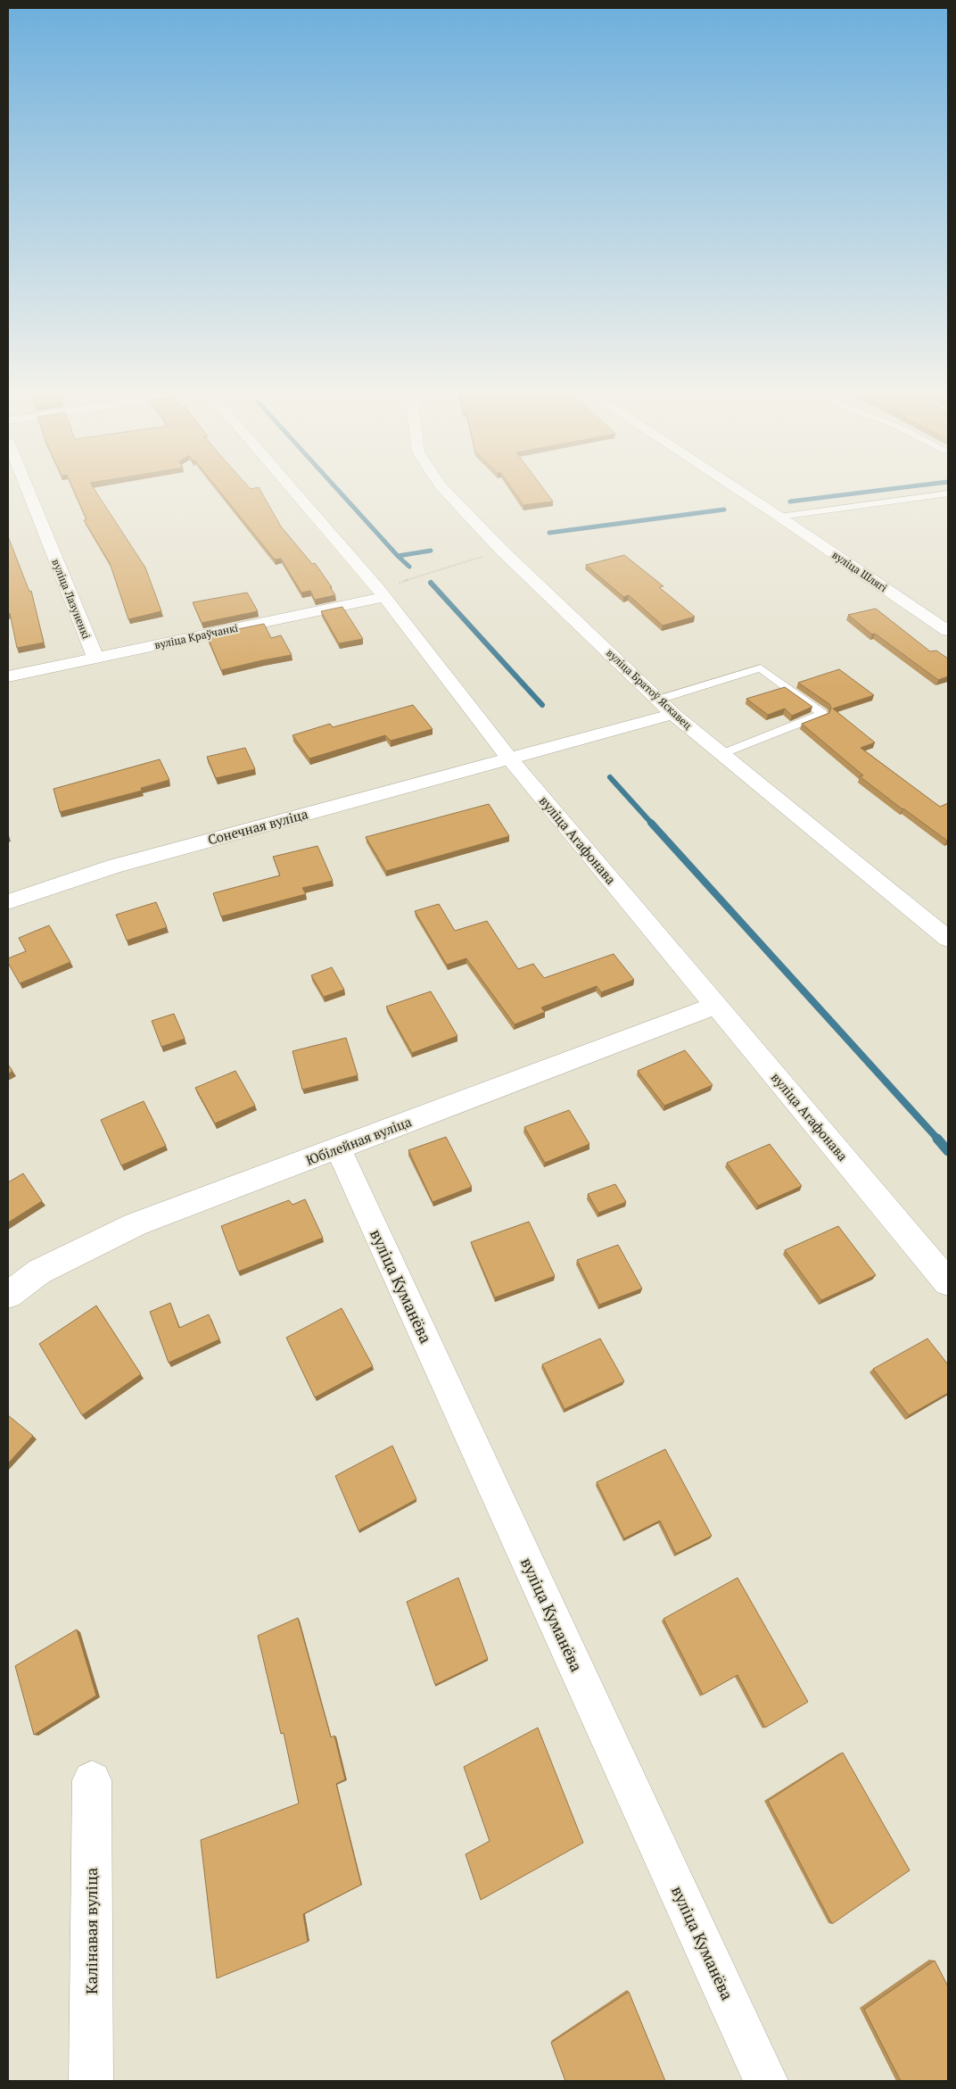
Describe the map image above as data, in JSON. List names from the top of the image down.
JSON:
{
  "streets": {
    "street": [
      "вуліца Шлягі",
      "вуліца Лазуненкі",
      "вуліца Краўчанкі",
      "вуліца Братоў Яскавец",
      "Сонечная вуліца",
      "вуліца Агафонава",
      "Юбілейная вуліца",
      "вуліца Куманёва",
      "Калінавая вуліца"
    ]
  },
  "crossings": [
    ["вуліца Лазуненкі", "вуліца Краўчанкі"],
    ["вуліца Краўчанкі", "вуліца Агафонава"],
    ["вуліца Братоў Яскавец", "Сонечная вуліца"],
    ["Сонечная вуліца", "вуліца Агафонава"],
    ["вуліца Агафонава", "Юбілейная вуліца"],
    ["Юбілейная вуліца", "вуліца Куманёва"]
  ]
}
